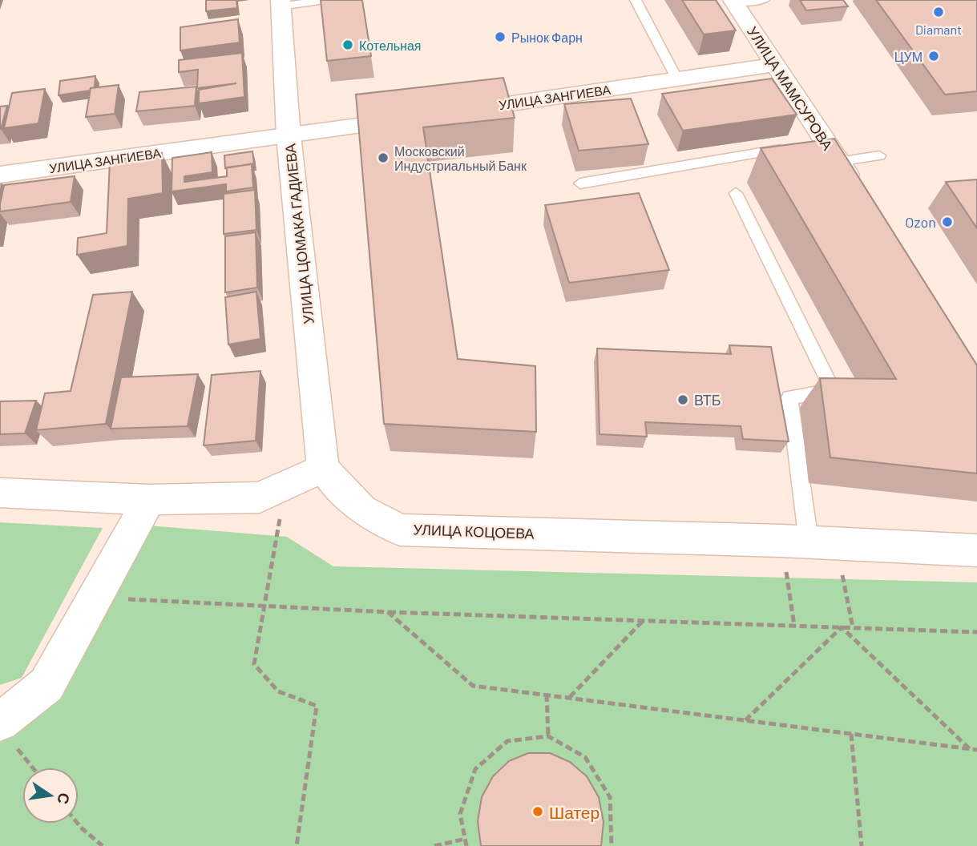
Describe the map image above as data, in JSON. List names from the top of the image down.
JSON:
{
  "streets": {
    "street": [
      "УЛИЦА МАМСУРОВА",
      "УЛИЦА ЗАНГИЕВА",
      "УЛИЦА ЦОМАКА ГАДИЕВА",
      "УЛИЦА КОЦОЕВА"
    ]
  },
  "crossings": [
    ["УЛИЦА МАМСУРОВА", "УЛИЦА ЗАНГИЕВА"],
    ["УЛИЦА ЗАНГИЕВА", "УЛИЦА ЦОМАКА ГАДИЕВА"],
    ["УЛИЦА ЦОМАКА ГАДИЕВА", "УЛИЦА КОЦОЕВА"]
  ],
  "places": [
    "Diamant",
    "Рынок Фарн",
    "Котельная",
    "ЦУМ",
    "Московский Индустриальный Банк",
    "Ozon",
    "ВТБ",
    "Шатер"
  ],
  "north": "right"
}
